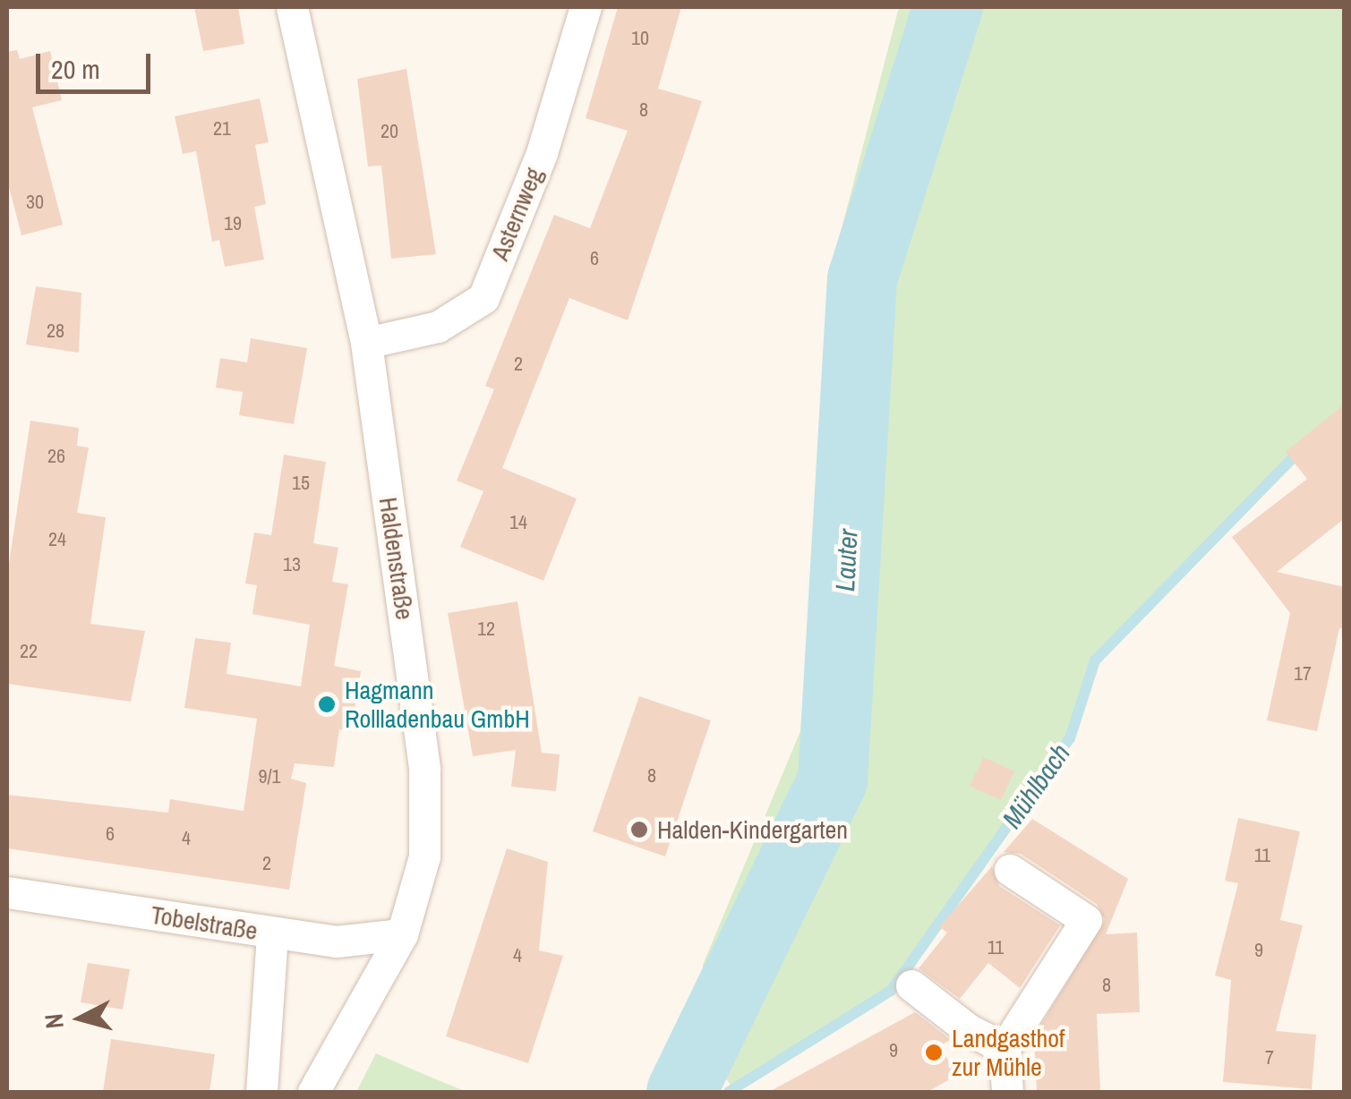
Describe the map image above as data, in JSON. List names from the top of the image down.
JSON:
{
  "streets": {
    "street": ["Asternweg", "Haldenstraße", "Tobelstraße"]
  },
  "crossings": [
    ["Asternweg", "Haldenstraße"],
    ["Haldenstraße", "Tobelstraße"]
  ],
  "water": ["Lauter", "Mühlbach"],
  "places": ["Hagmann Rollladenbau GmbH", "Halden-Kindergarten", "Landgasthof zur Mühle"],
  "house_numbers": [
    "10",
    "8",
    "21",
    "20",
    "30",
    "19",
    "6",
    "28",
    "2",
    "26",
    "15",
    "14",
    "24",
    "13",
    "12",
    "22",
    "17",
    "8",
    "9/1",
    "6",
    "4",
    "11",
    "2",
    "11",
    "9",
    "4",
    "8",
    "9",
    "7"
  ],
  "scale_bar": "20 m",
  "north": "left"
}
